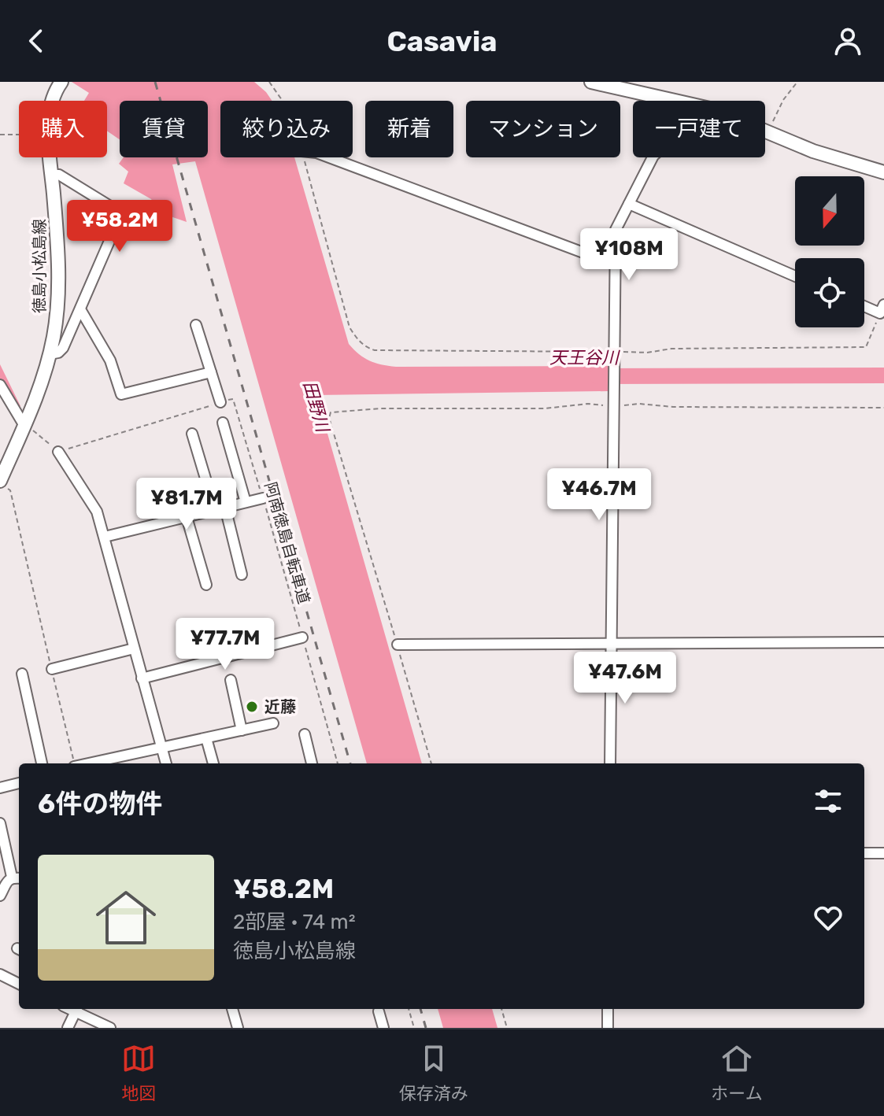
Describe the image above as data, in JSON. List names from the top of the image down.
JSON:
{
  "streets": {
    "main road": ["徳島小松島線"],
    "path": ["阿南徳島自転車道"]
  },
  "water": ["天王谷川", "田野川"],
  "places": ["近藤"],
  "north": "bottom",
  "page": {
    "header": "Casavia",
    "chip": [
      "購入",
      "賃貸",
      "絞り込み",
      "新着",
      "マンション",
      "一戸建て"
    ],
    "price": [
      "¥58.2M",
      "¥108M",
      "¥46.7M",
      "¥81.7M",
      "¥77.7M",
      "¥47.6M"
    ],
    "heading": "6件の物件",
    "list": [
      {
        "name": "¥58.2M",
        "note": "2部屋 · 74 m² · 徳島小松島線"
      }
    ],
    "tabs": ["地図", "保存済み", "ホーム"]
  }
}
